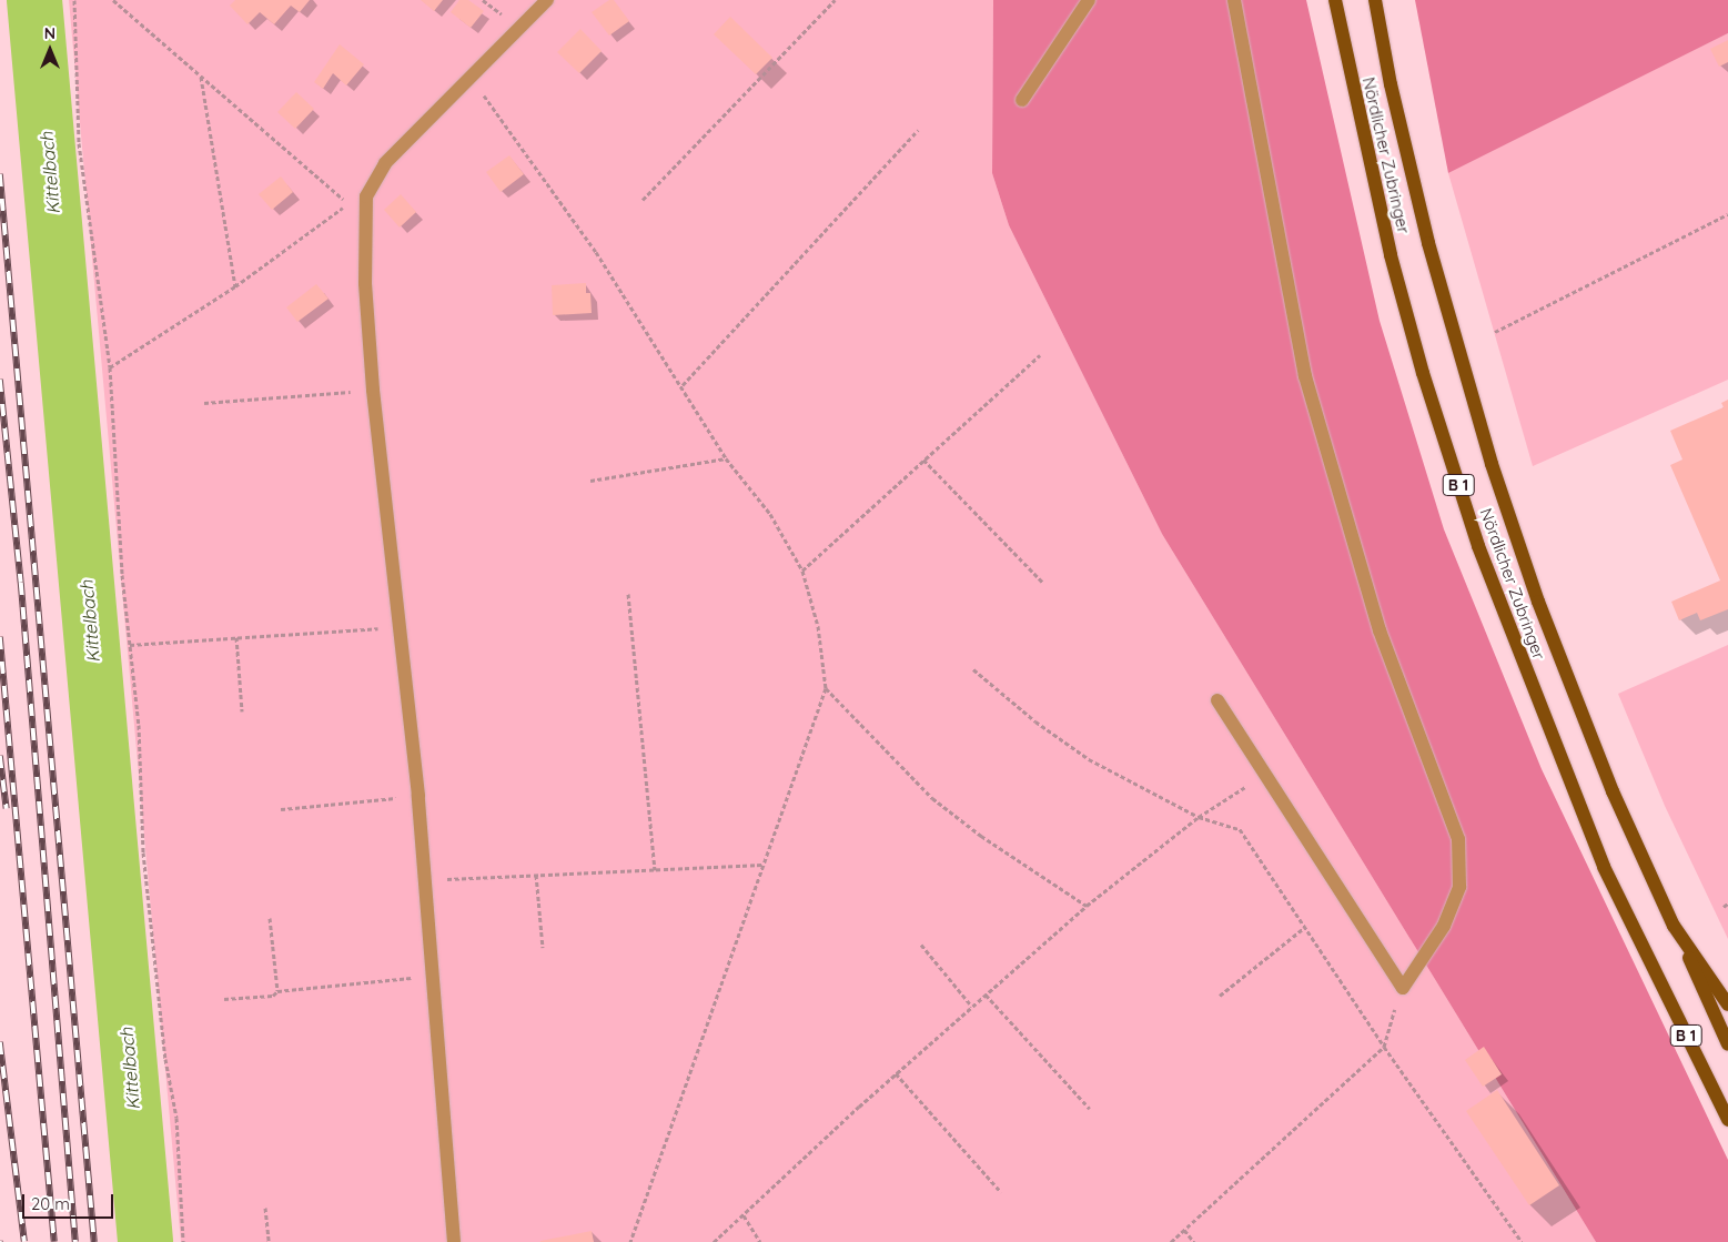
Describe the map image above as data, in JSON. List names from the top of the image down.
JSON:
{
  "streets": {
    "main road": ["Nördlicher Zubringer", "B 1"]
  },
  "crossings": [
    ["Nördlicher Zubringer", "B 1"]
  ],
  "water": ["Kittelbach"],
  "scale_bar": "20 m",
  "north": "top"
}
